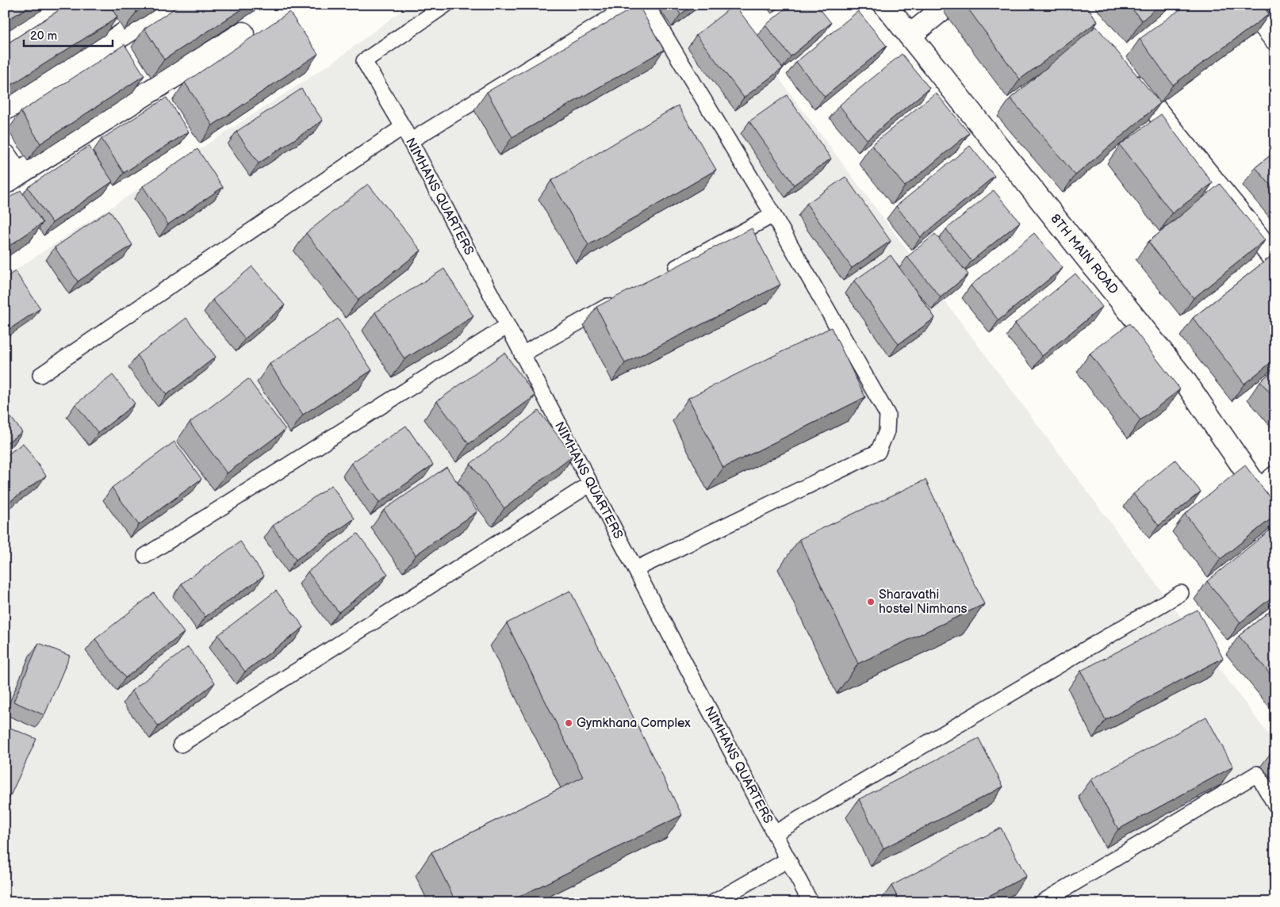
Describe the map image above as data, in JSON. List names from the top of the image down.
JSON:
{
  "streets": {
    "street": ["8TH MAIN ROAD"],
    "lane": ["NIMHANS QUARTERS"]
  },
  "places": ["Sharavathi hostel Nimhans", "Gymkhana Complex"],
  "scale_bar": "20 m"
}
